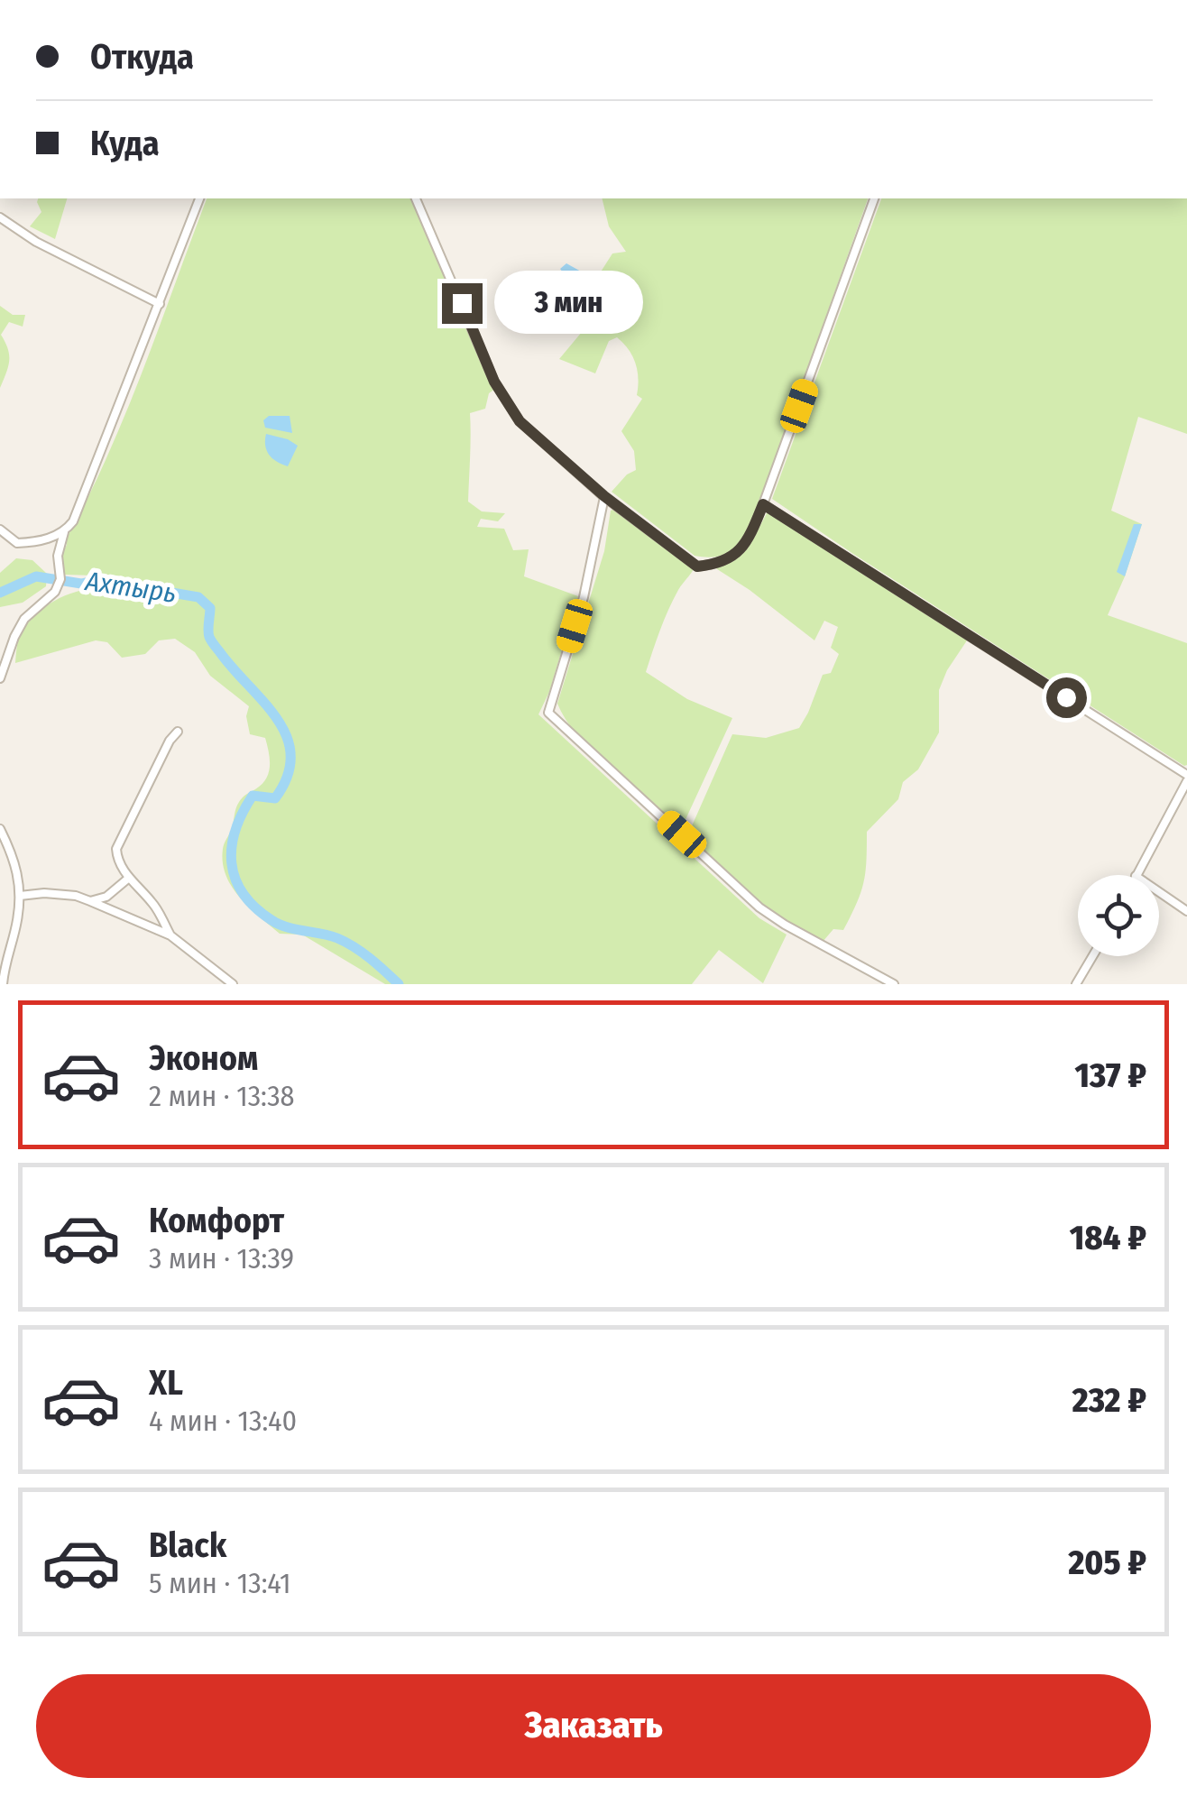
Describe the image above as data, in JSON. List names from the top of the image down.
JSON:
{
  "water": ["Ахтырь"],
  "page": {
    "banner": ["Откуда", "Куда"],
    "bubble": "3 мин",
    "list": [
      {
        "name": "Эконом",
        "note": "2 мин · 13:38",
        "value": "137 ₽"
      },
      {
        "name": "Комфорт",
        "note": "3 мин · 13:39",
        "value": "184 ₽"
      },
      {
        "name": "XL",
        "note": "4 мин · 13:40",
        "value": "232 ₽"
      },
      {
        "name": "Black",
        "note": "5 мин · 13:41",
        "value": "205 ₽"
      }
    ],
    "buttons": "Заказать"
  }
}
